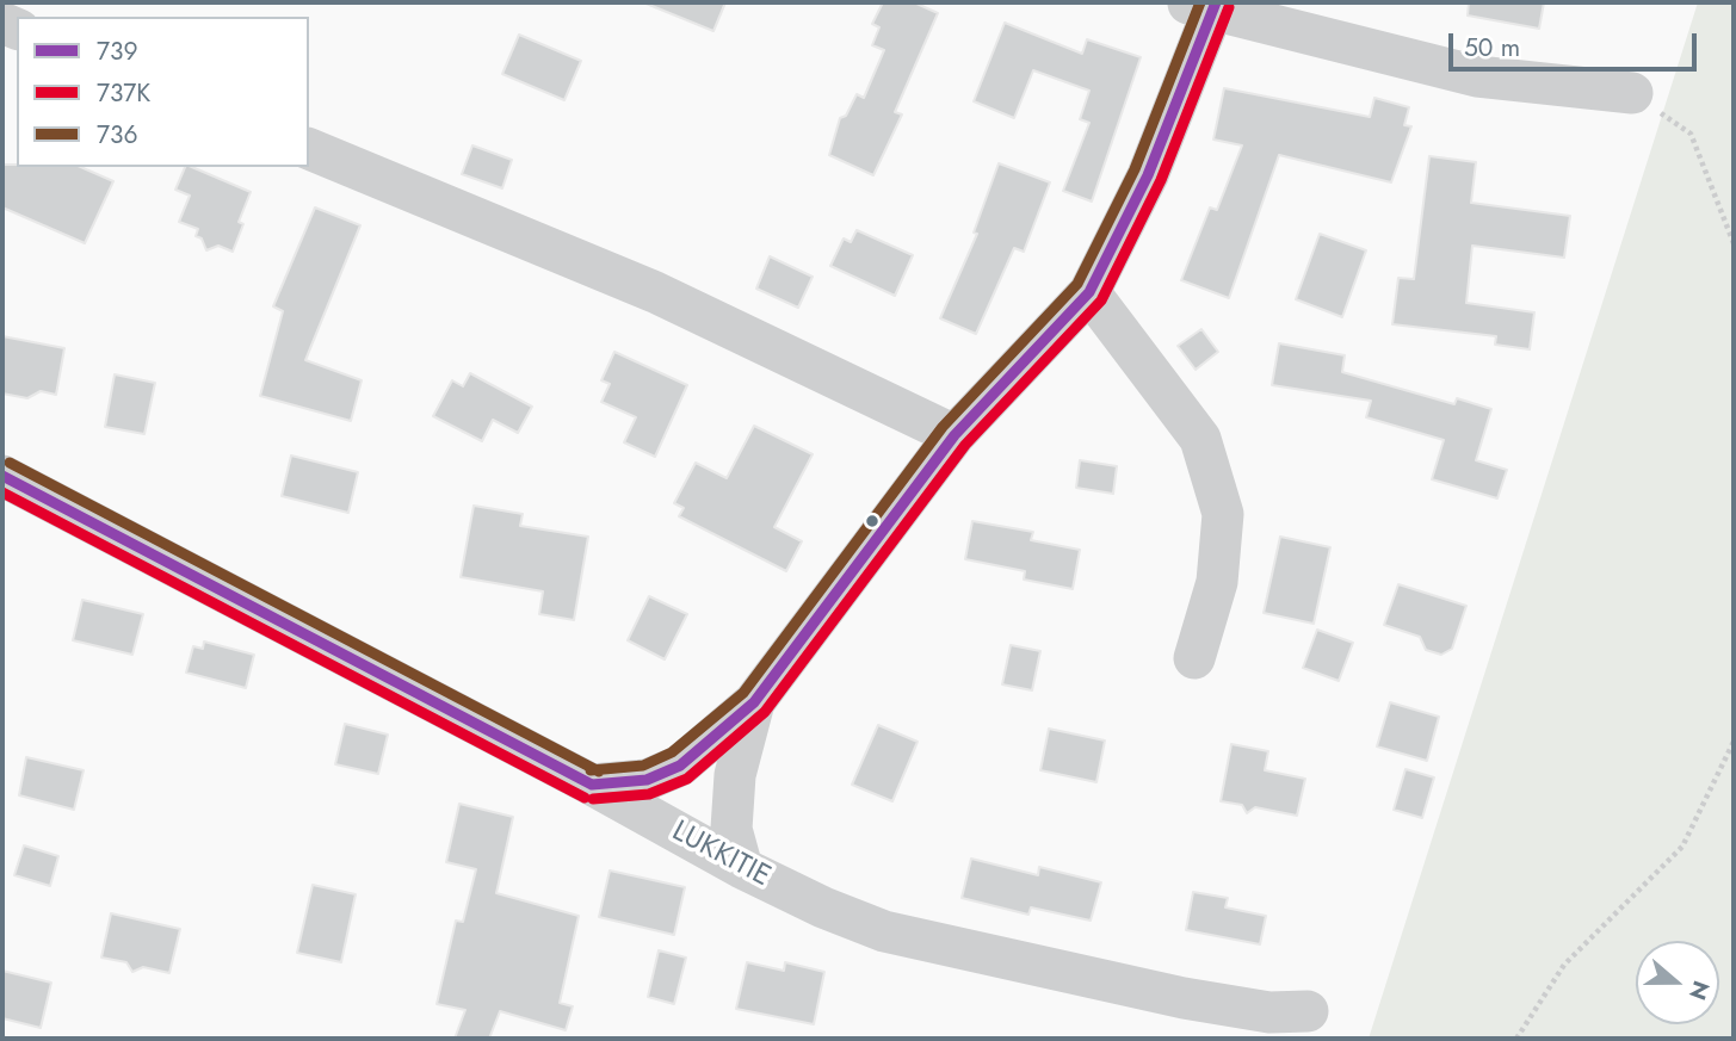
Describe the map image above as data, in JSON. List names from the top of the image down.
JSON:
{
  "streets": {
    "street": ["LUKKITIE"]
  },
  "lines": ["transit line 739", "transit line 736", "transit line 737K"],
  "legend": ["739", "737K", "736"],
  "scale_bar": "50 m",
  "north": "right"
}
